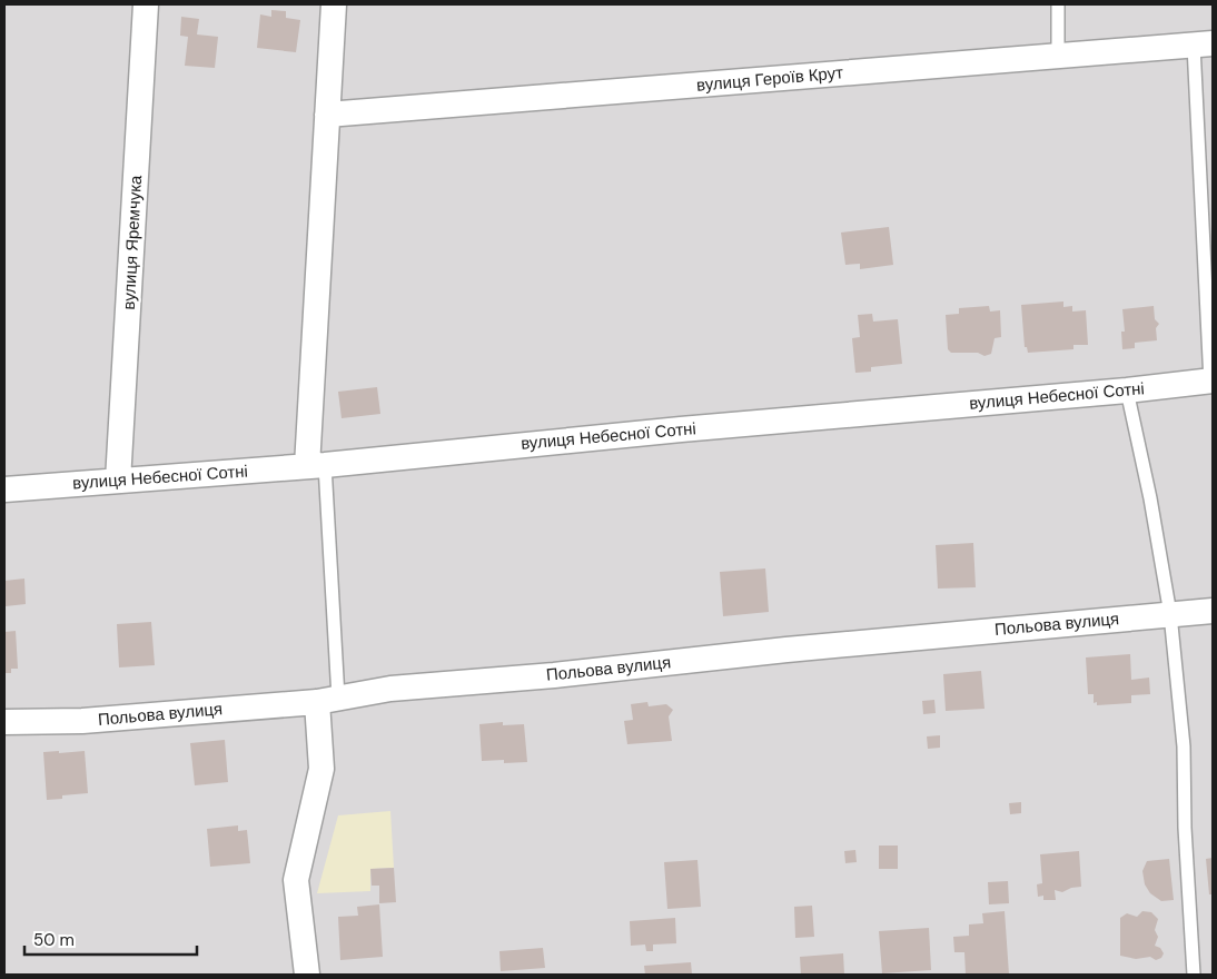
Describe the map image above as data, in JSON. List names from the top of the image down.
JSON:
{
  "streets": {
    "street": [
      "вулиця Героїв Крут",
      "вулиця Яремчука",
      "вулиця Небесної Сотні",
      "Польова вулиця"
    ]
  },
  "crossings": [
    ["вулиця Яремчука", "вулиця Небесної Сотні"]
  ],
  "scale_bar": "50 m"
}
